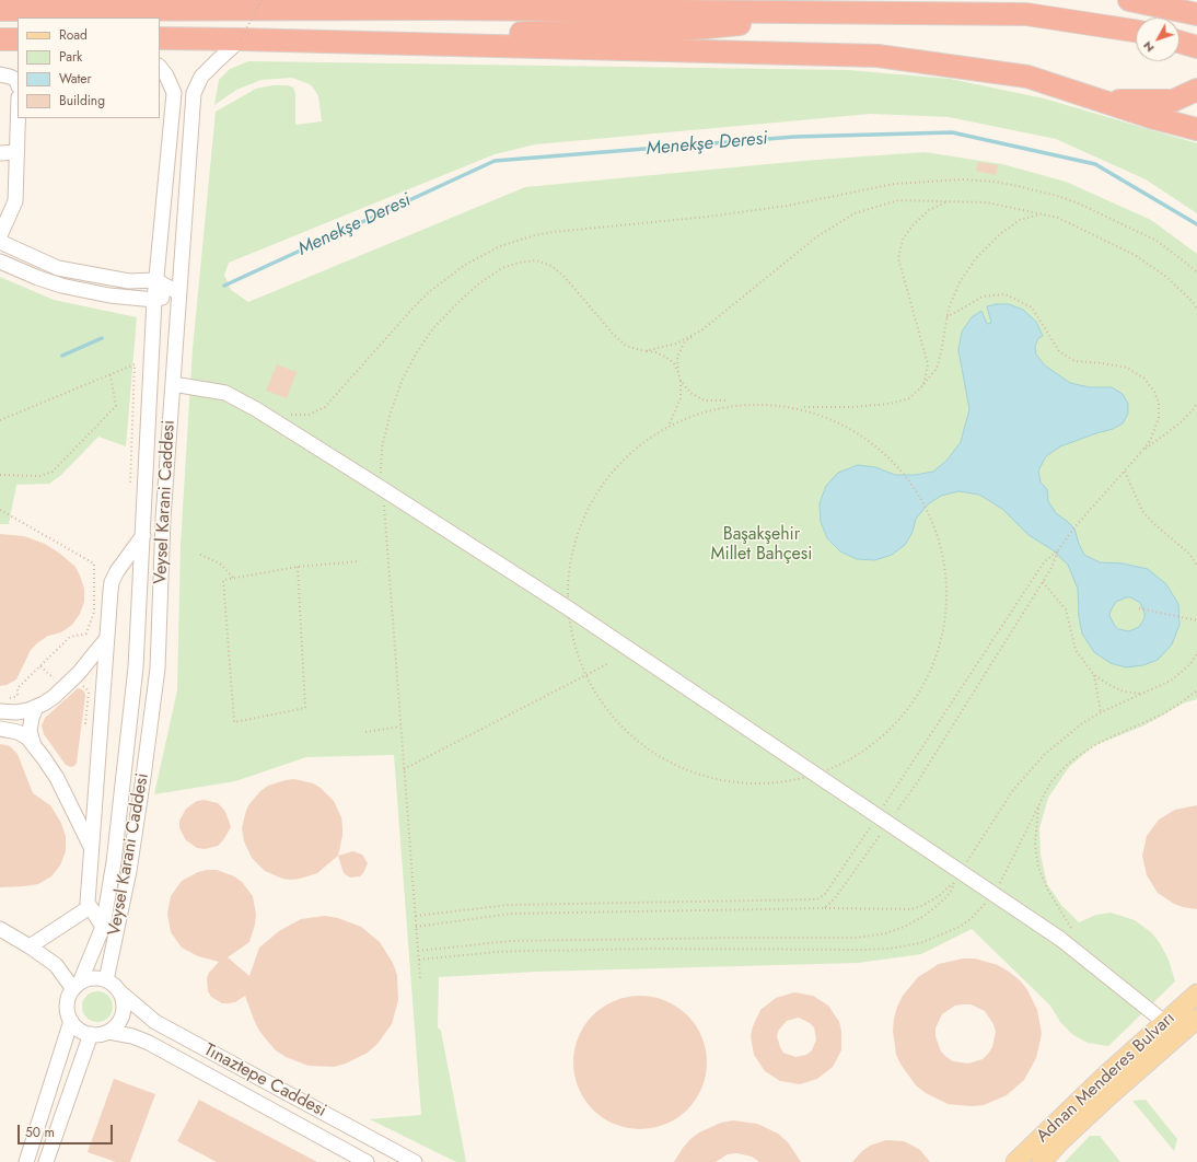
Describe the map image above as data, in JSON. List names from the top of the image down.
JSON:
{
  "streets": {
    "main road": ["Adnan Menderes Bulvarı"],
    "street": ["Veysel Karani Caddesi", "Tınaztepe Caddesi"]
  },
  "crossings": [
    ["Veysel Karani Caddesi", "Tınaztepe Caddesi"]
  ],
  "water": ["Menekşe Deresi"],
  "parks": ["Başakşehir Millet Bahçesi"],
  "legend": [
    "Road",
    "Park",
    "Water",
    "Building"
  ],
  "scale_bar": "50 m",
  "north": "bottom left"
}
